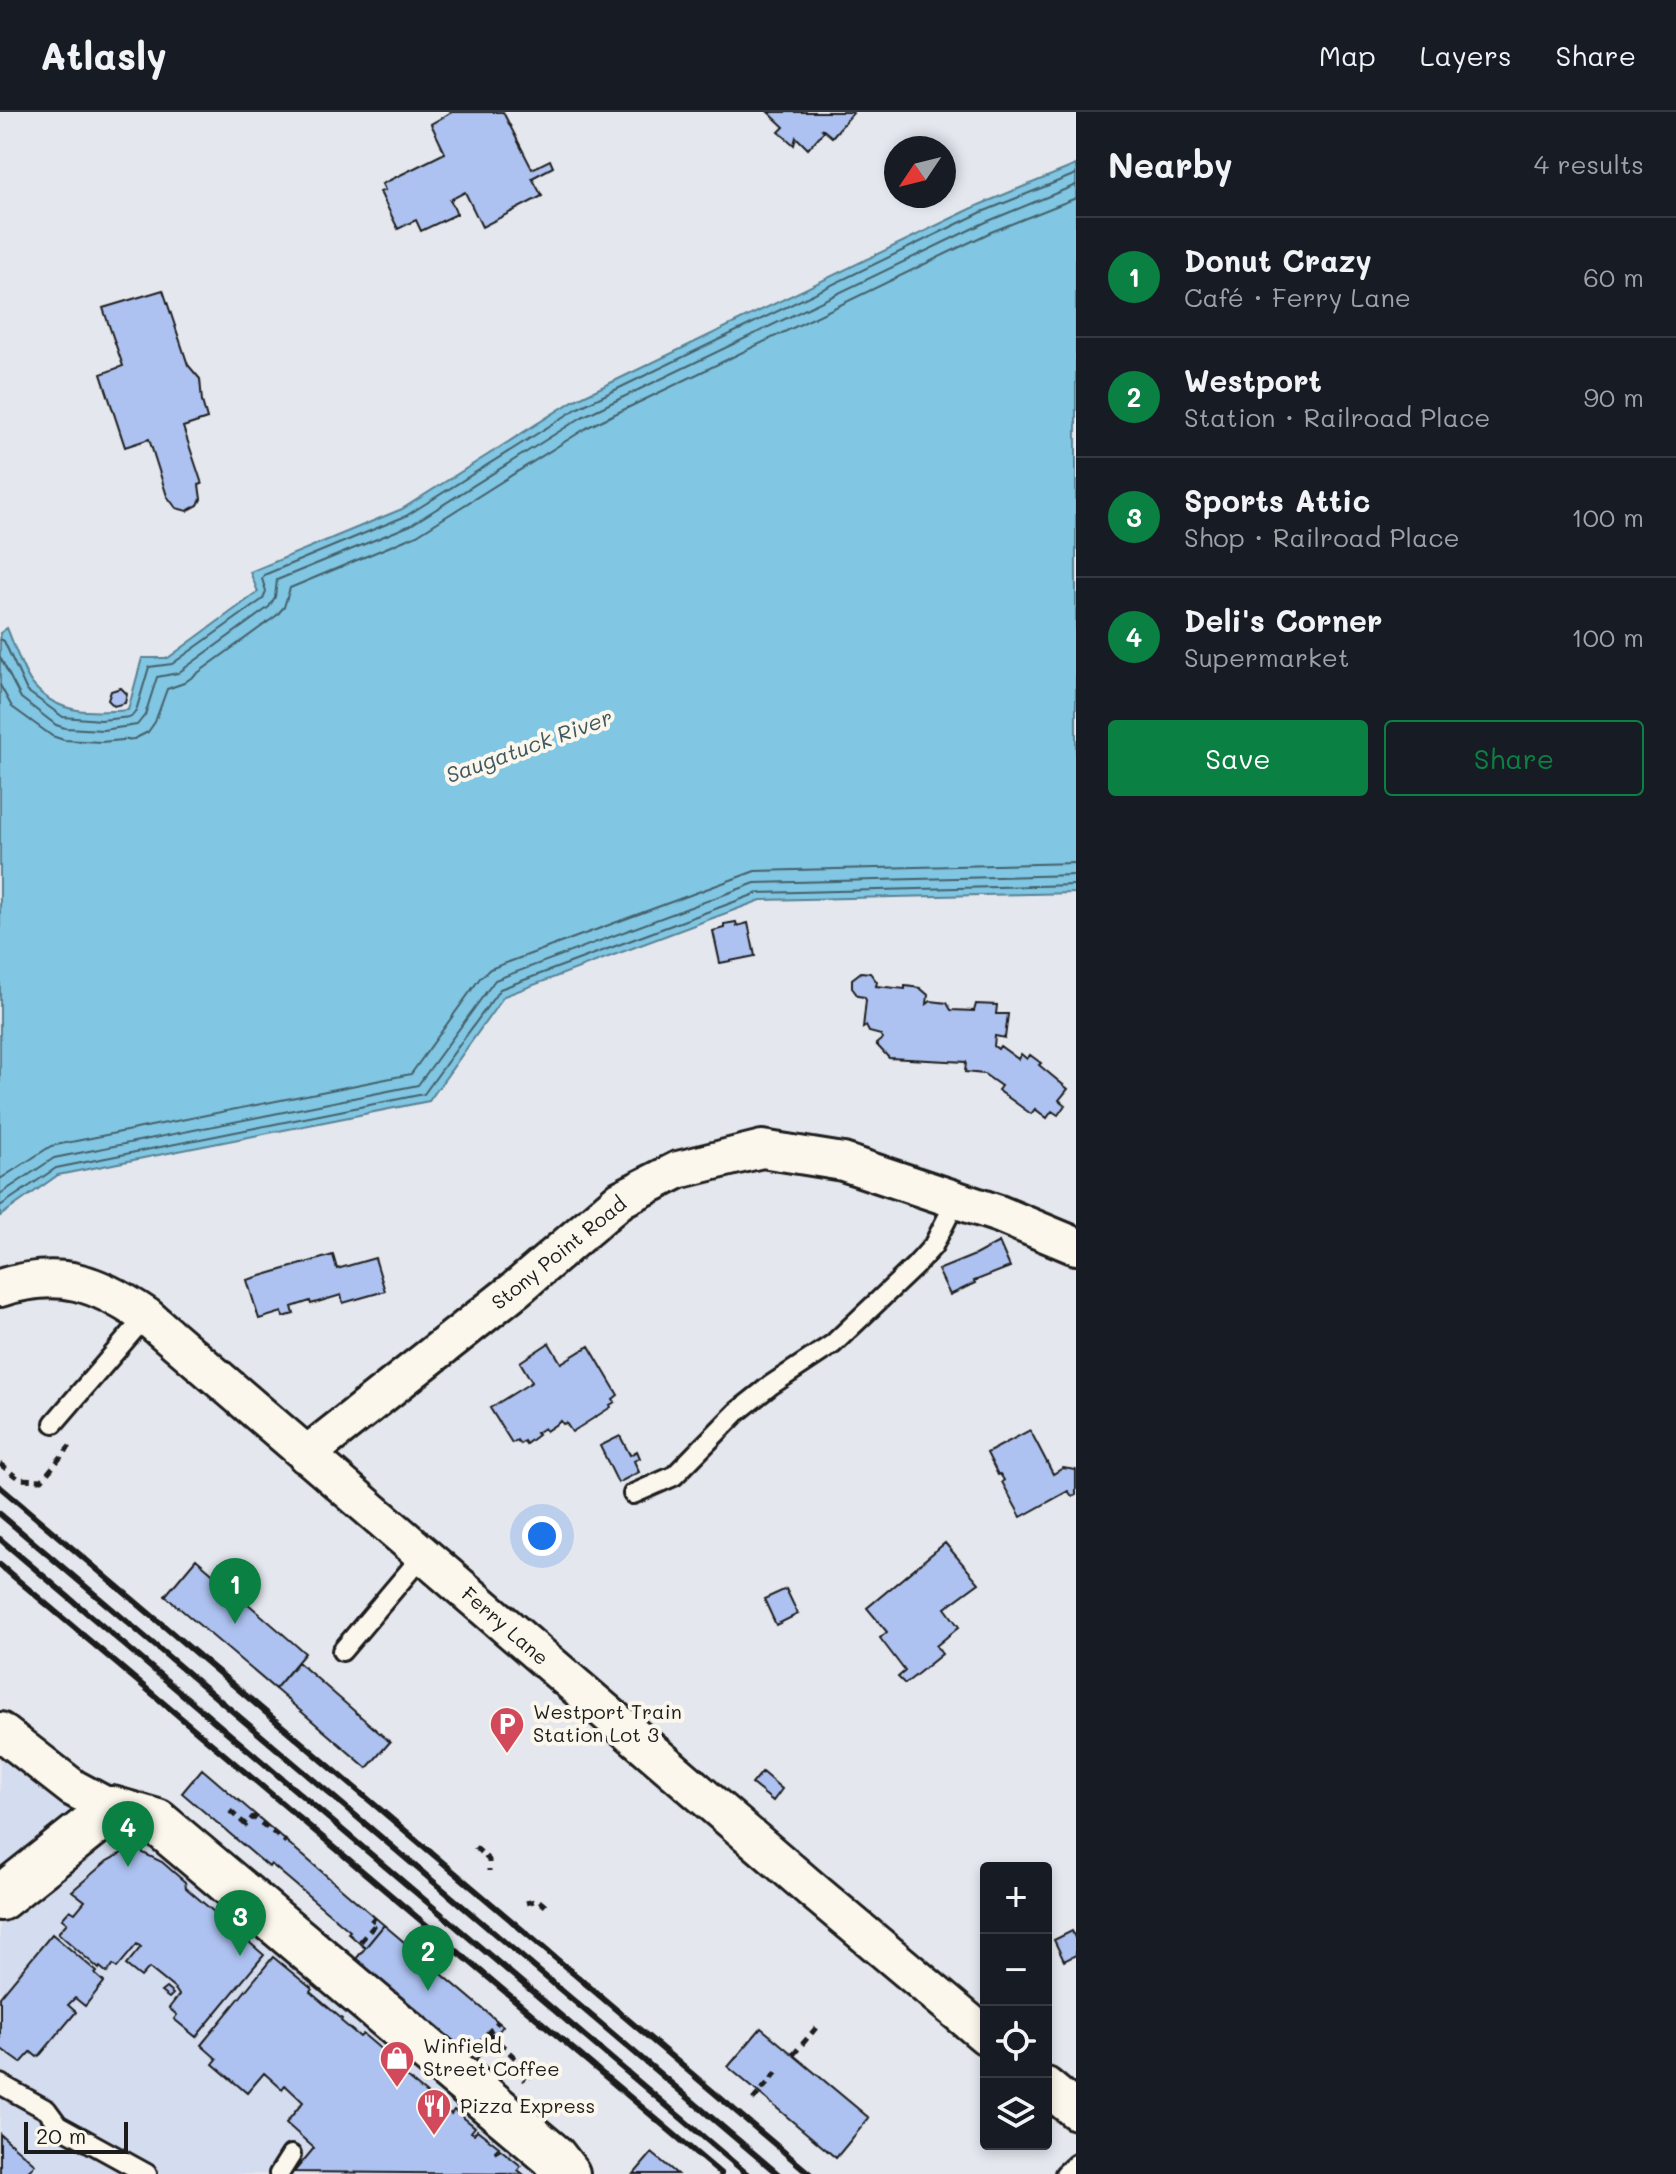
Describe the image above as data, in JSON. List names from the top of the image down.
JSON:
{
  "streets": {
    "street": ["Stony Point Road", "Ferry Lane"]
  },
  "crossings": [
    ["Stony Point Road", "Ferry Lane"]
  ],
  "water": ["Saugatuck River"],
  "places": {
    "parking": ["Westport Train Station Lot 3"],
    "shop": ["Winfield Street Coffee"],
    "restaurant": ["Pizza Express"]
  },
  "scale_bar": "20 m",
  "north": "bottom left",
  "page": {
    "header": "Atlasly",
    "nav": ["Map", "Layers", "Share"],
    "heading": ["Nearby", "4 results"],
    "list": [
      {
        "mark": "1",
        "name": "Donut Crazy",
        "note": "Café · Ferry Lane",
        "value": "60 m"
      },
      {
        "mark": "2",
        "name": "Westport",
        "note": "Station · Railroad Place",
        "value": "90 m"
      },
      {
        "mark": "3",
        "name": "Sports Attic",
        "note": "Shop · Railroad Place",
        "value": "100 m"
      },
      {
        "mark": "4",
        "name": "Deli's Corner",
        "note": "Supermarket",
        "value": "100 m"
      }
    ],
    "buttons": ["Save", "Share"],
    "pins": [
      "1",
      "4",
      "3",
      "2"
    ],
    "map_buttons": ["+", "−"],
    "scale": "20 m"
  }
}
